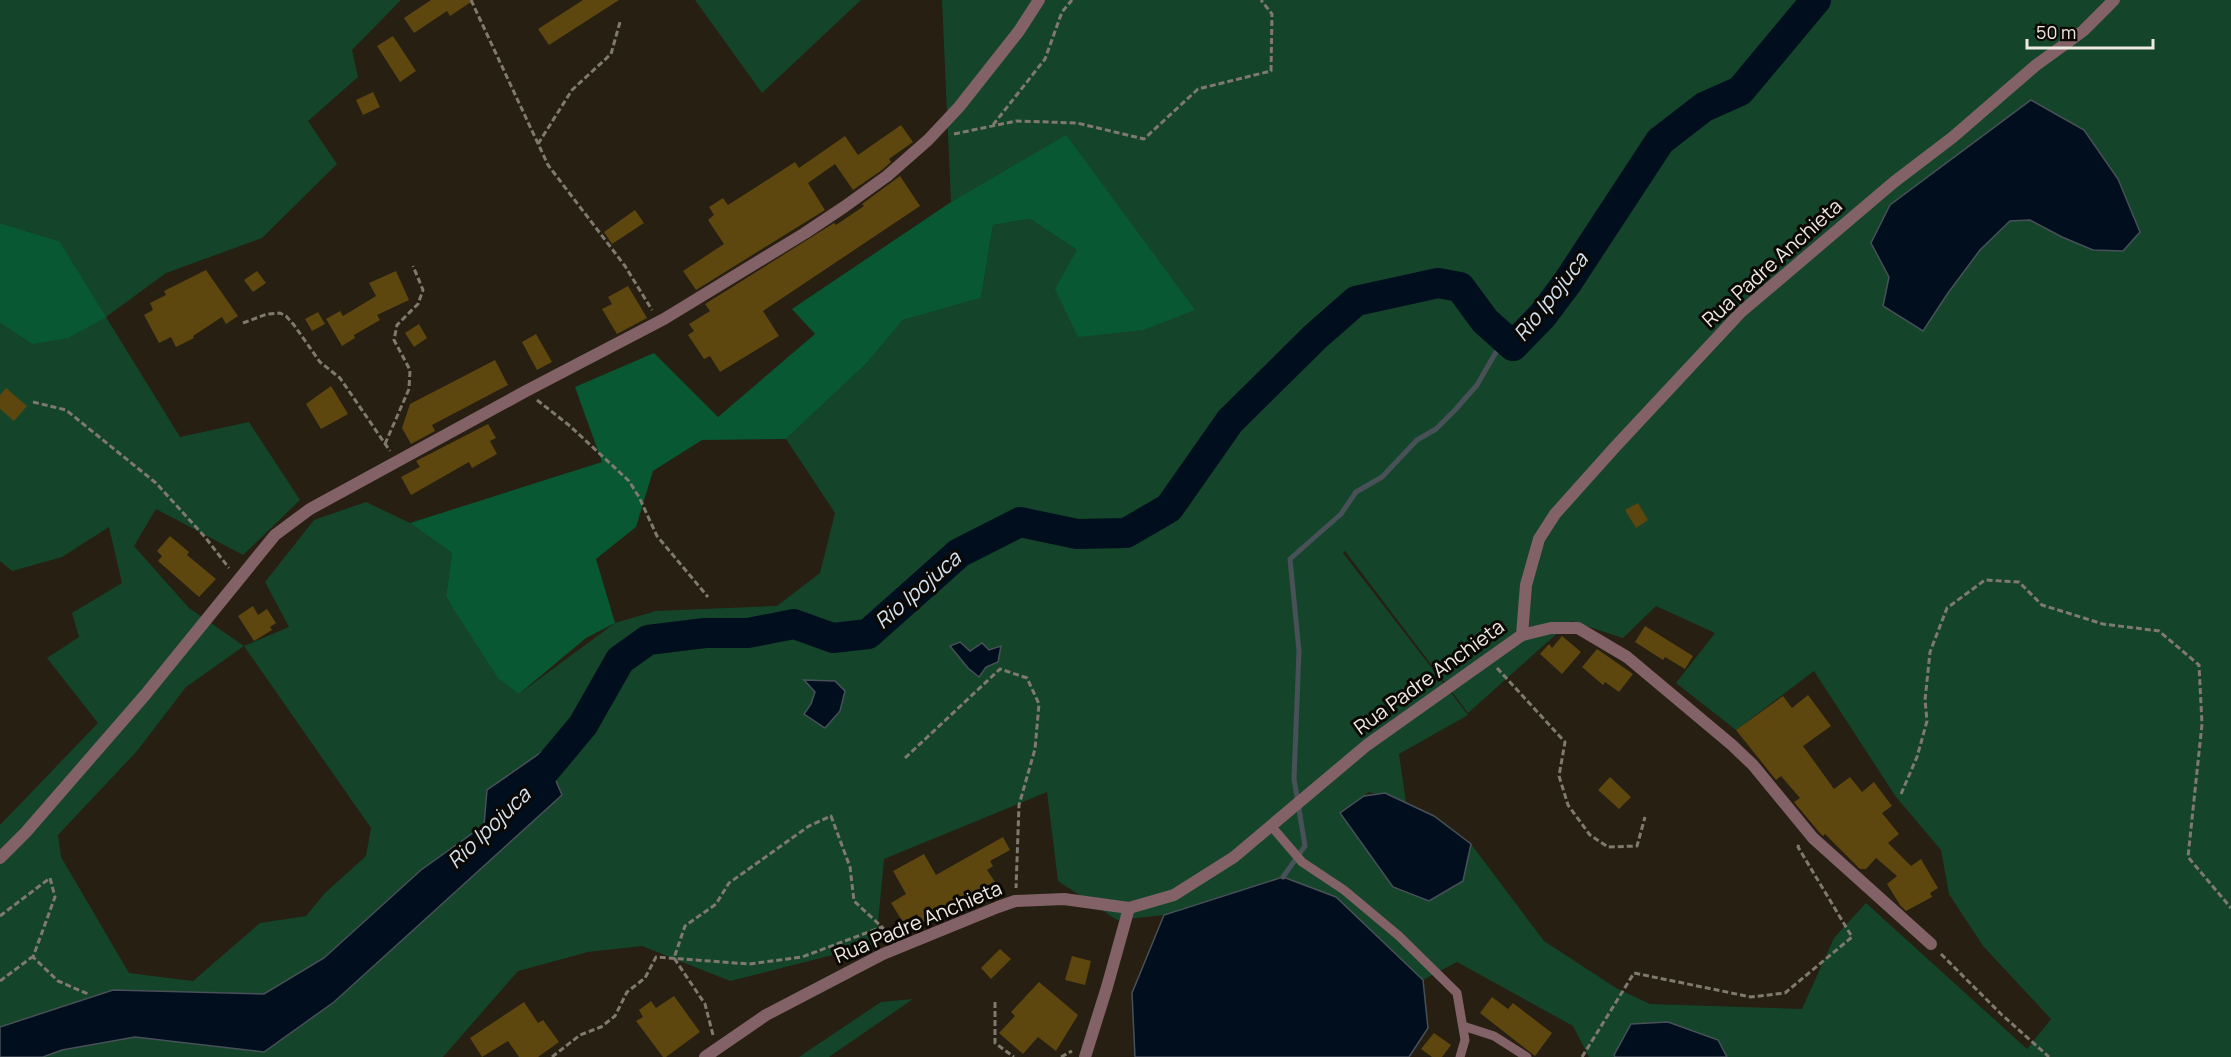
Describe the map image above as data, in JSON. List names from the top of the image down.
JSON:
{
  "streets": {
    "street": ["Rua Padre Anchieta"]
  },
  "water": ["Rio Ipojuca"],
  "scale_bar": "50 m"
}
